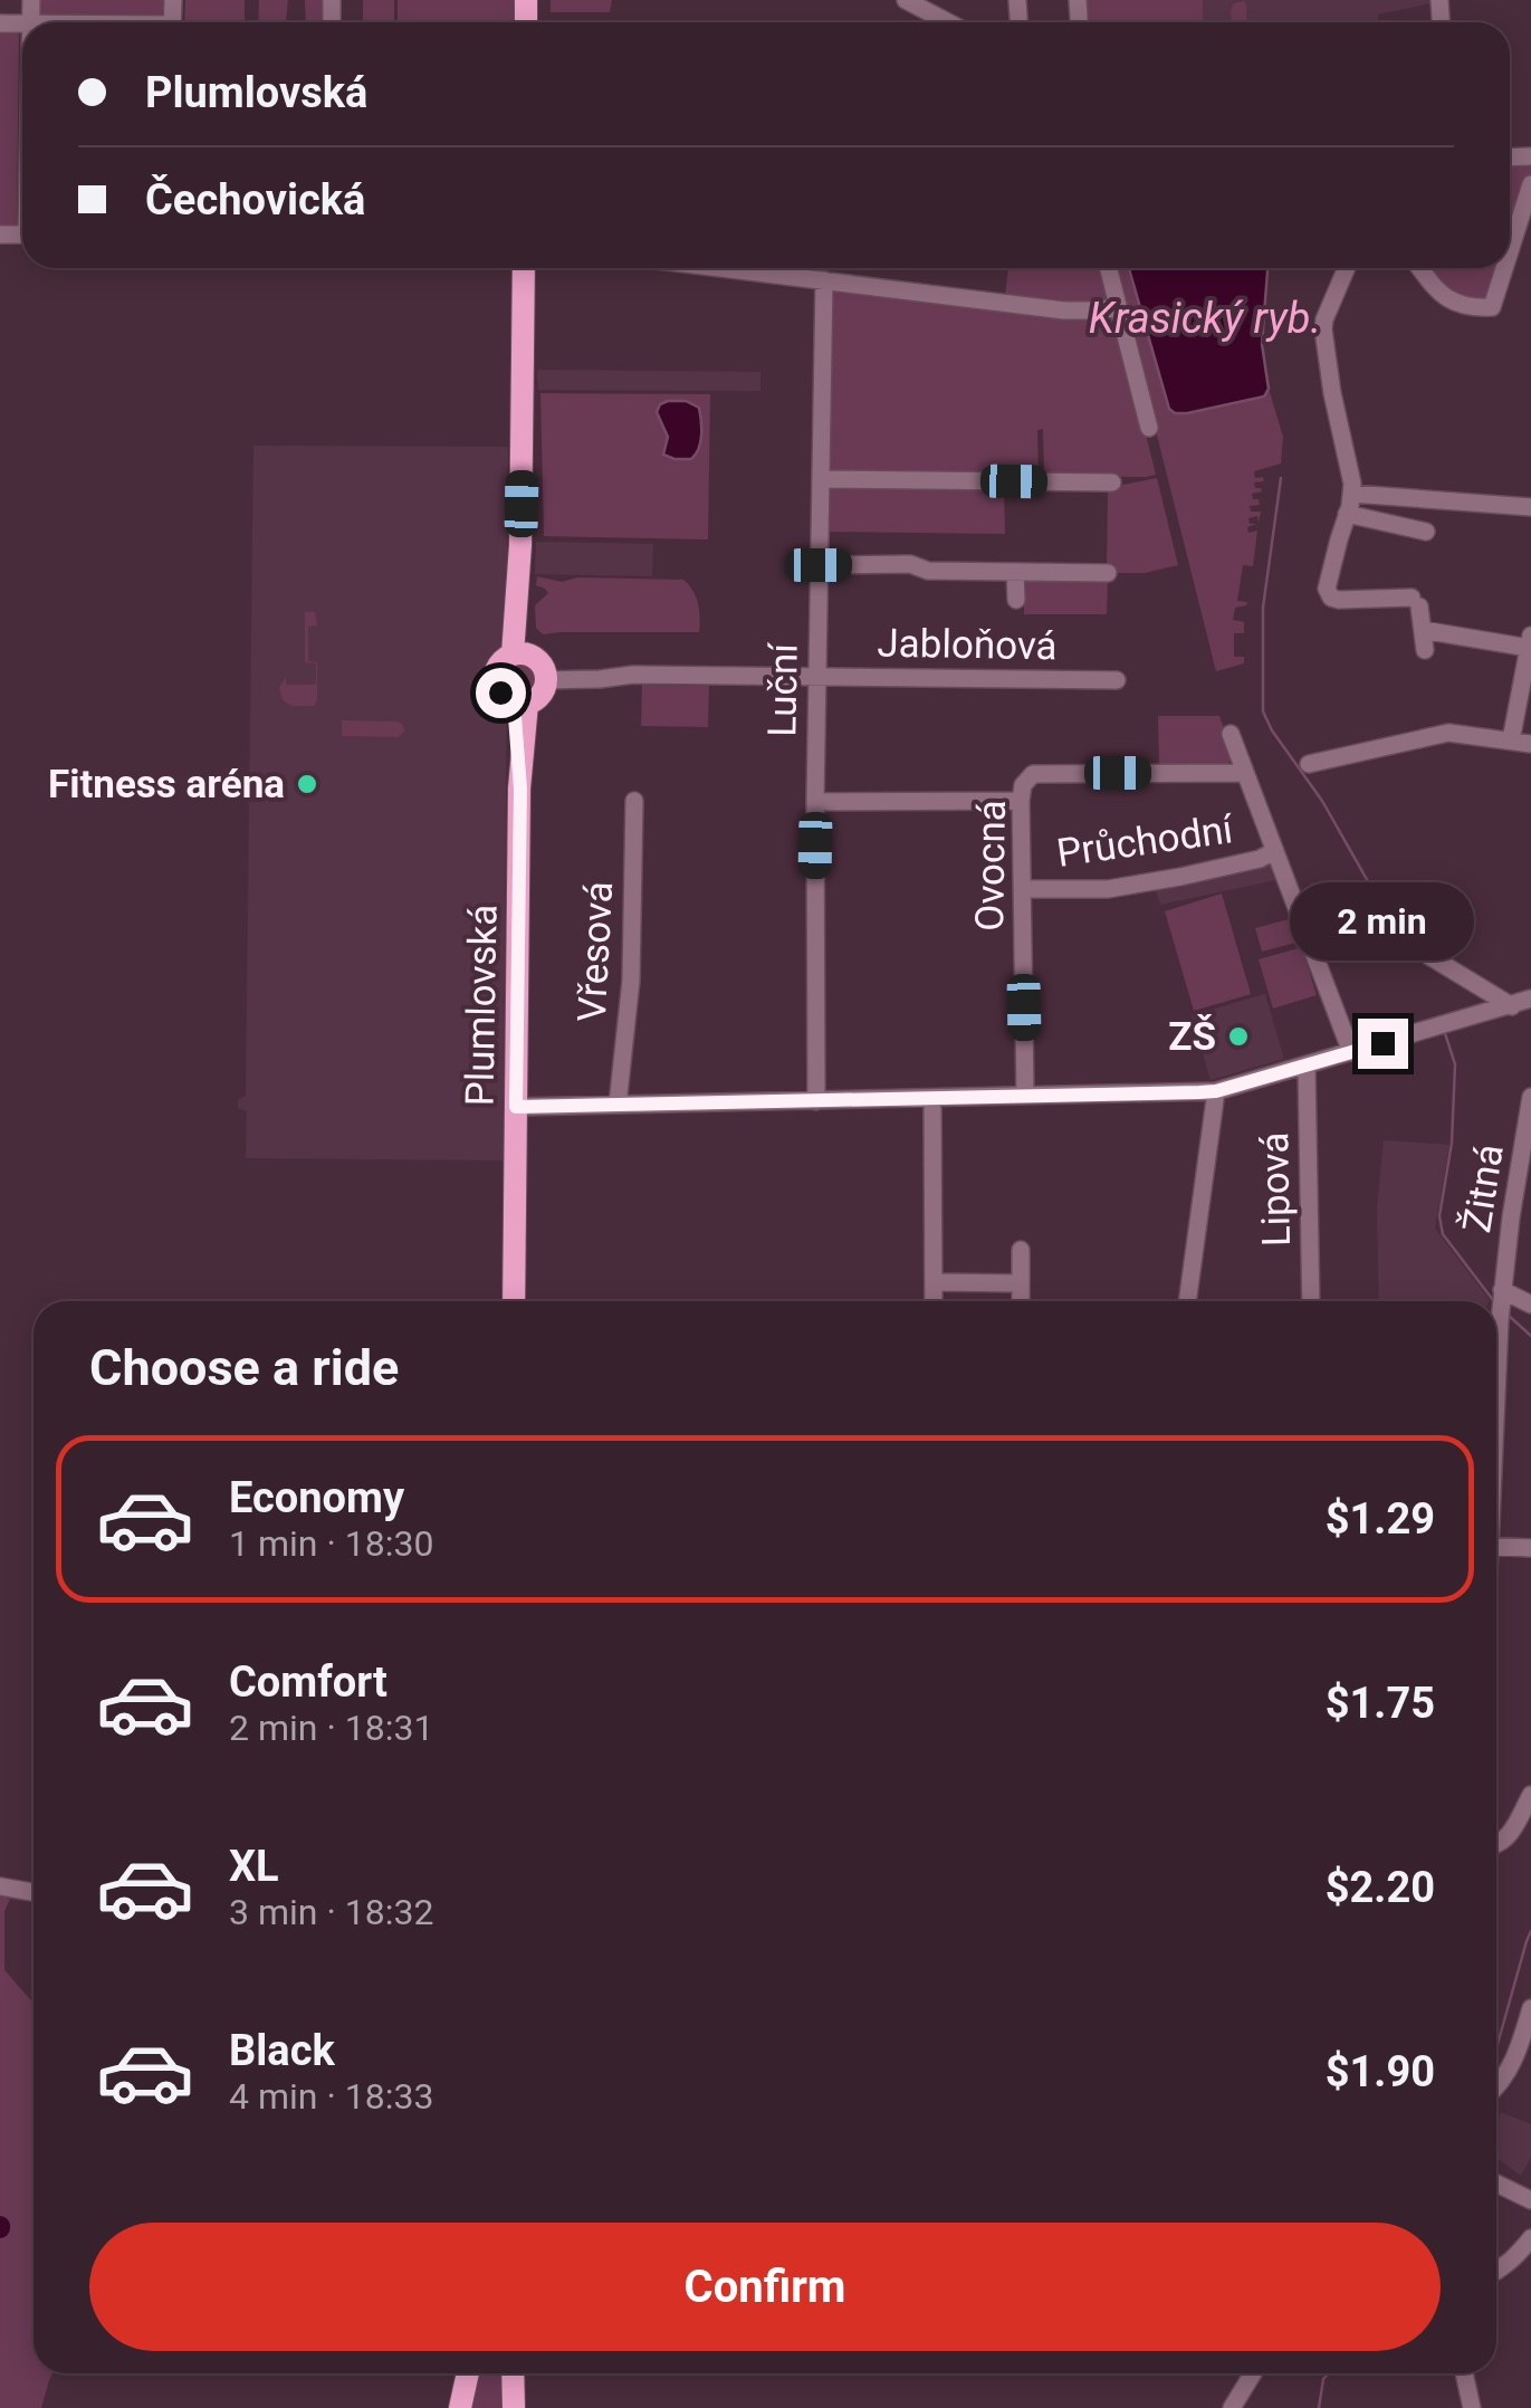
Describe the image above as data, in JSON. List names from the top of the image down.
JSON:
{
  "streets": {
    "main road": ["Plumlovská"],
    "street": [
      "Jabloňová",
      "Luční",
      "Průchodní",
      "Ovocná",
      "Vřesová",
      "Žitná",
      "Lipová"
    ]
  },
  "crossings": [
    ["Jabloňová", "Luční"],
    ["Průchodní", "Ovocná"]
  ],
  "water": ["Krasický ryb."],
  "places": ["Fitness aréna", "ZŠ"],
  "page": {
    "banner": ["Plumlovská", "Čechovická"],
    "bubble": "2 min",
    "heading": "Choose a ride",
    "list": [
      {
        "name": "Economy",
        "note": "1 min · 18:30",
        "value": "$1.29"
      },
      {
        "name": "Comfort",
        "note": "2 min · 18:31",
        "value": "$1.75"
      },
      {
        "name": "XL",
        "note": "3 min · 18:32",
        "value": "$2.20"
      },
      {
        "name": "Black",
        "note": "4 min · 18:33",
        "value": "$1.90"
      }
    ],
    "buttons": "Confirm"
  }
}
